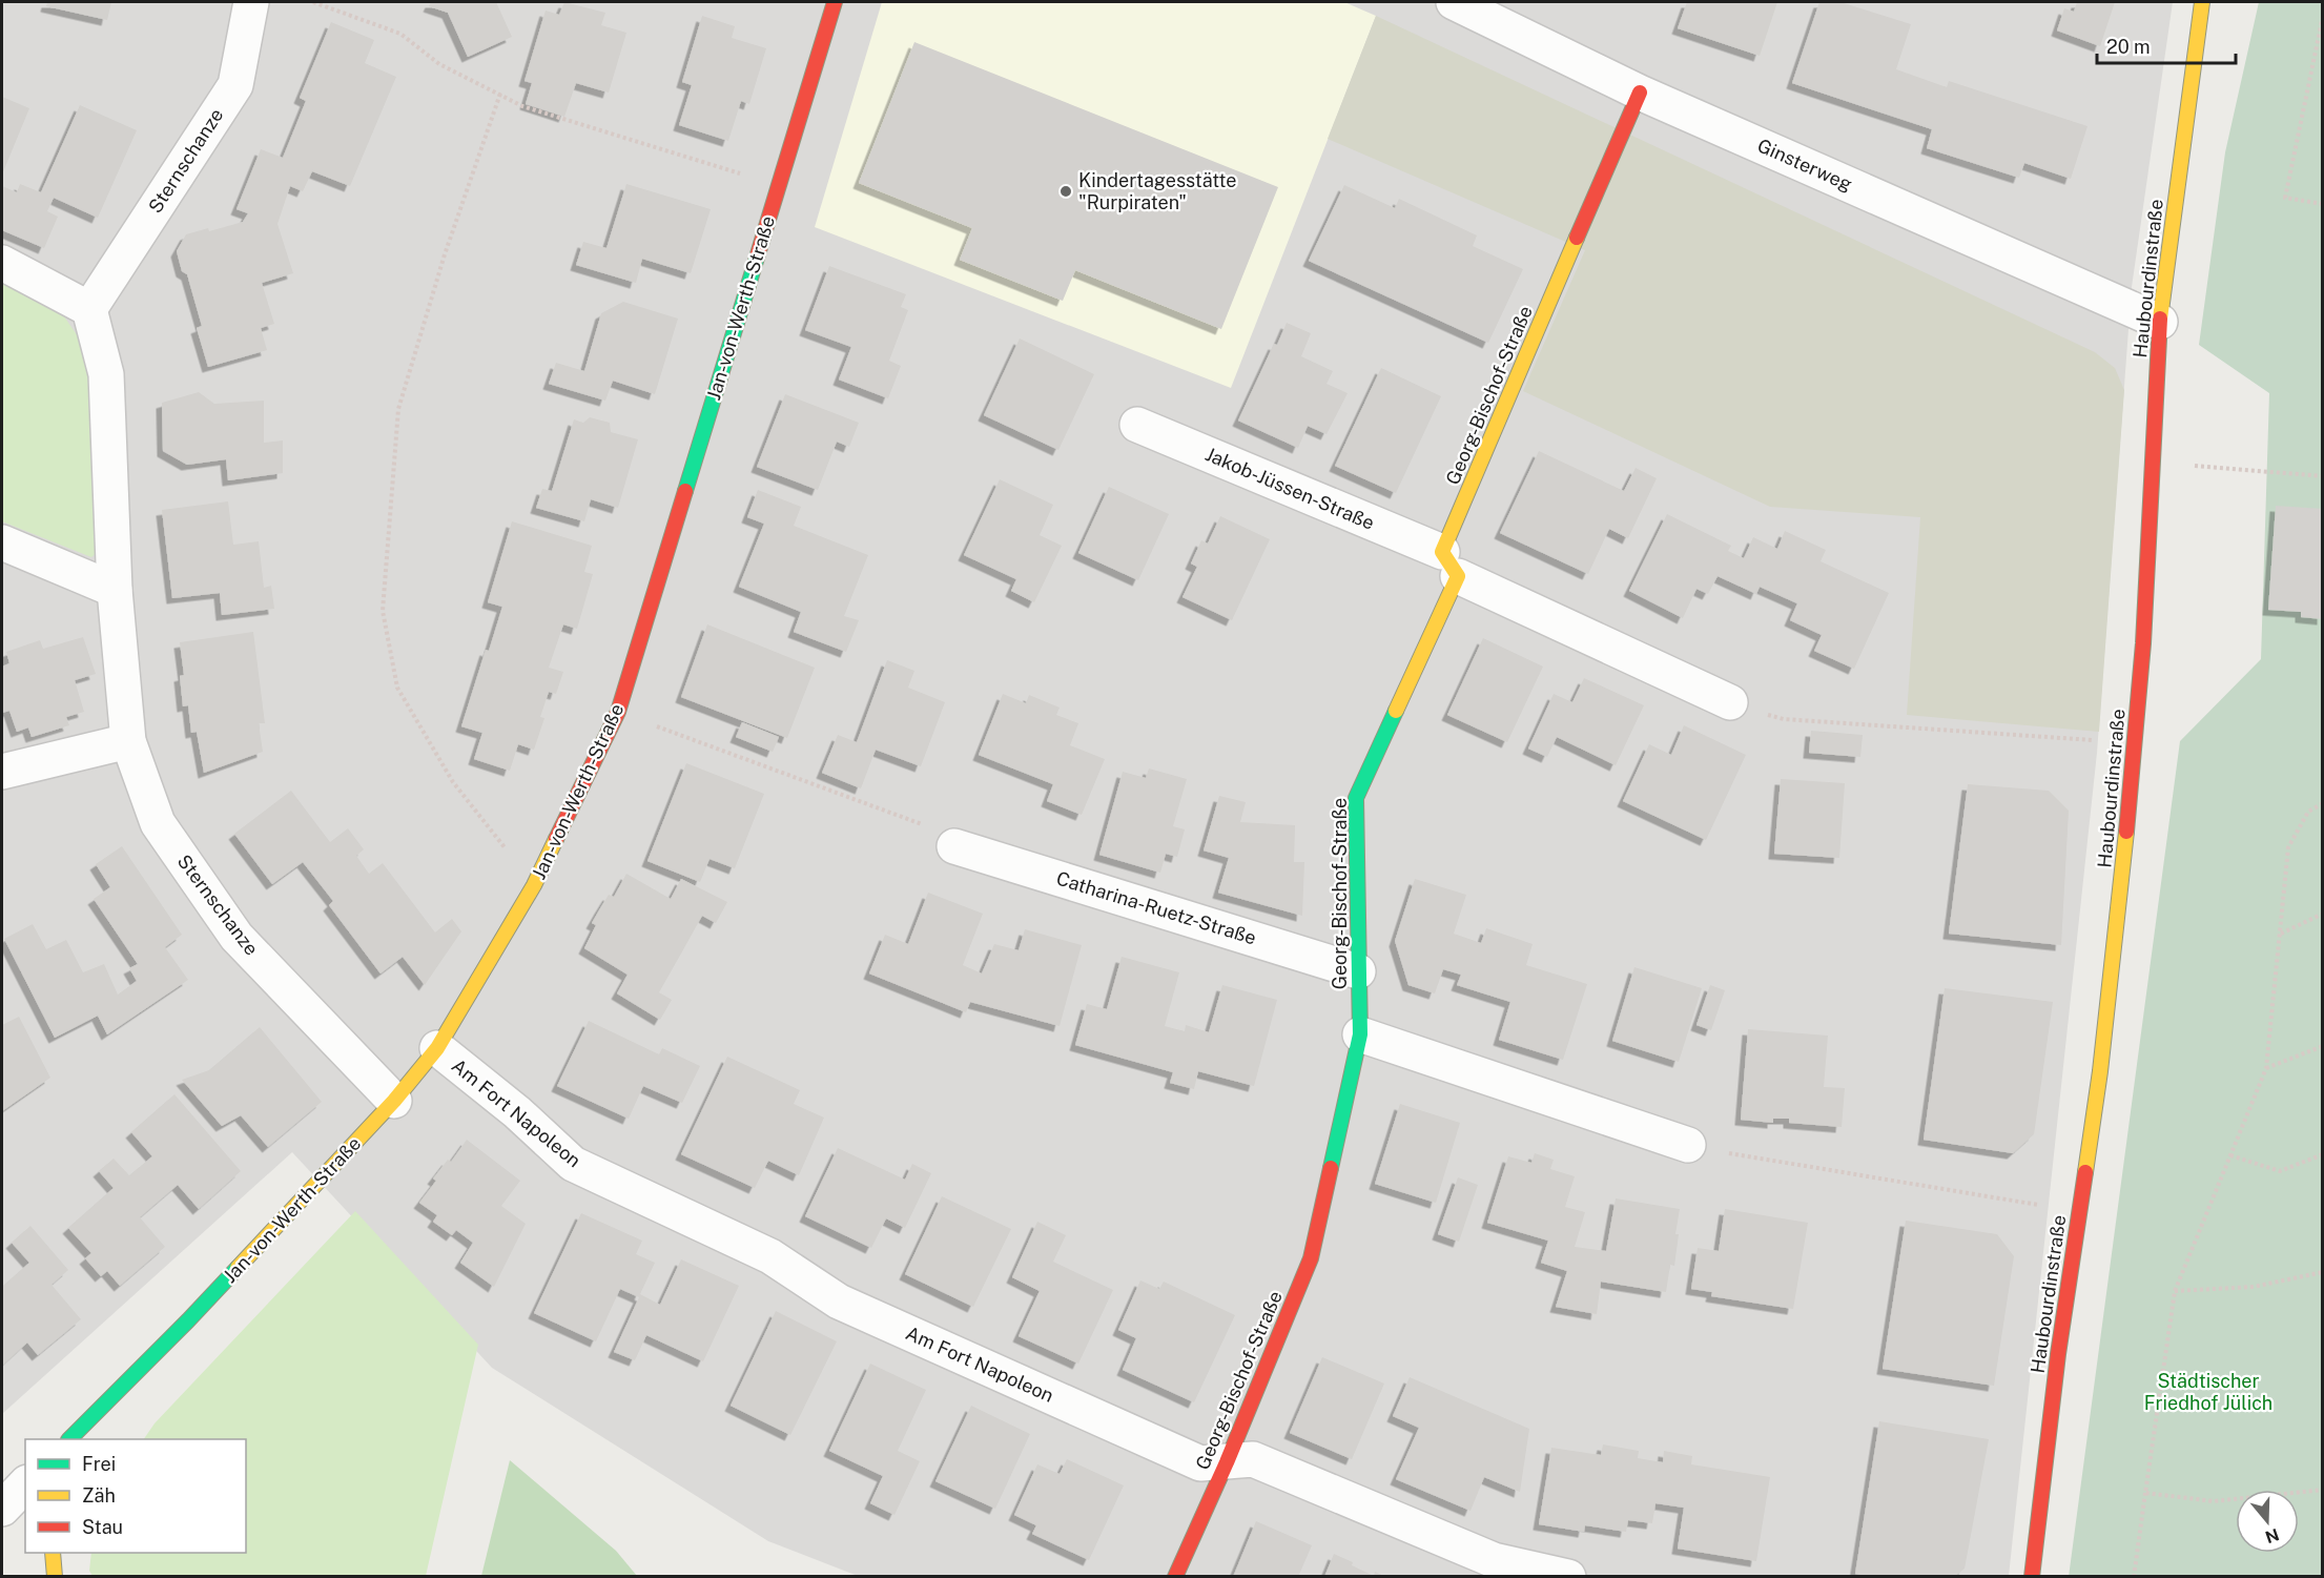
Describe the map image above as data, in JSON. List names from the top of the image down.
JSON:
{
  "streets": {
    "street": [
      "Sternschanze",
      "Ginsterweg",
      "Haubourdinstraße",
      "Jan-von-Werth-Straße",
      "Georg-Bischof-Straße",
      "Jakob-Jüssen-Straße",
      "Catharina-Ruetz-Straße",
      "Am Fort Napoleon"
    ]
  },
  "crossings": [
    ["Sternschanze", "Jan-von-Werth-Straße"],
    ["Ginsterweg", "Haubourdinstraße"],
    ["Ginsterweg", "Georg-Bischof-Straße"],
    ["Jan-von-Werth-Straße", "Am Fort Napoleon"],
    ["Georg-Bischof-Straße", "Jakob-Jüssen-Straße"],
    ["Georg-Bischof-Straße", "Catharina-Ruetz-Straße"],
    ["Georg-Bischof-Straße", "Am Fort Napoleon"]
  ],
  "parks": ["Städtischer Friedhof Jülich"],
  "places": ["Kindertagesstätte \"Rurpiraten\""],
  "legend": ["Frei", "Zäh", "Stau"],
  "scale_bar": "20 m",
  "north": "bottom"
}
